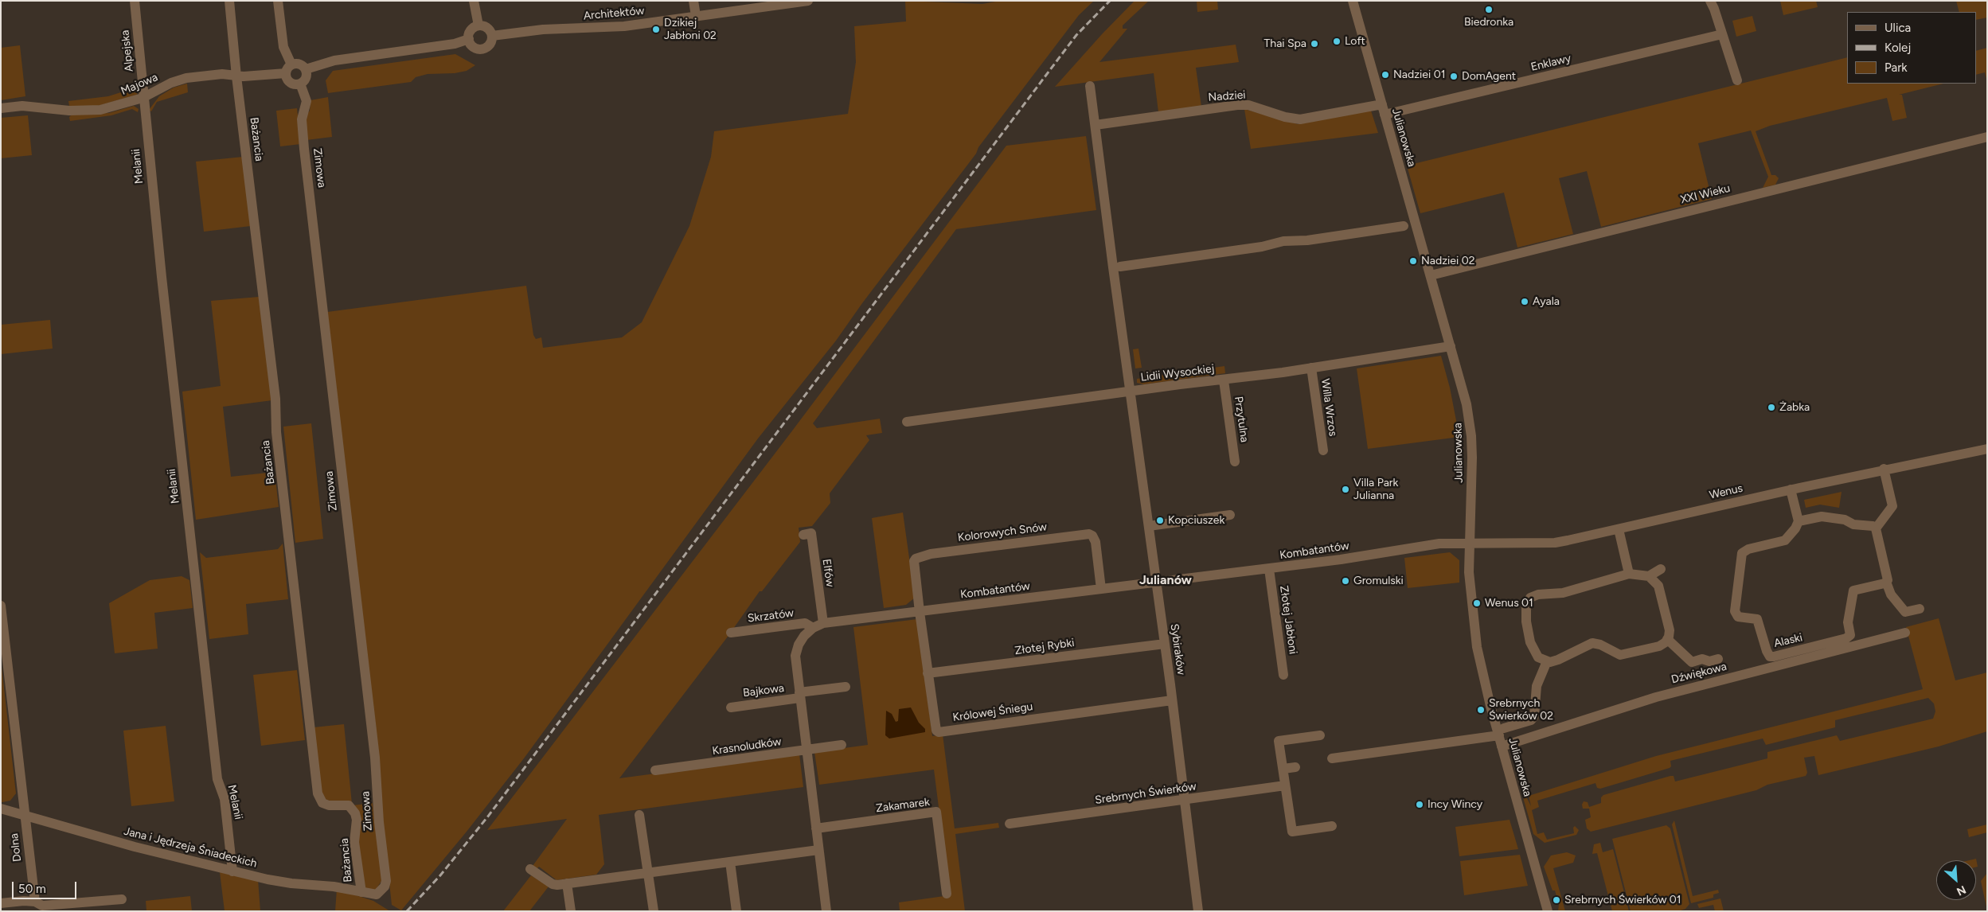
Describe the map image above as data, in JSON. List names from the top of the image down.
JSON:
{
  "streets": {
    "street": [
      "Architektów",
      "Alpejska",
      "Enklawy",
      "Majowa",
      "Nadziei",
      "Julianowska",
      "Bażancia",
      "Melanii",
      "Zimowa",
      "XXI Wieku",
      "Lidii Wysockiej",
      "Willa Wrzos",
      "Przytulna",
      "Wenus",
      "Kolorowych Snów",
      "Kombatantów",
      "Elfów",
      "Skrzatów",
      "Złotej Jabłoni",
      "Alaski",
      "Złotej Rybki",
      "Sybiraków",
      "Dźwiękowa",
      "Bajkowa",
      "Królowej Śniegu",
      "Krasnoludków",
      "Srebrnych Świerków",
      "Zakamarek",
      "Dolna",
      "Jana i Jędrzeja Śniadeckich"
    ]
  },
  "crossings": [
    ["Alpejska", "Majowa"],
    ["Alpejska", "Melanii"],
    ["Enklawy", "Julianowska"],
    ["Majowa", "Bażancia"],
    ["Majowa", "Melanii"],
    ["Majowa", "Zimowa"],
    ["Nadziei", "Julianowska"],
    ["Julianowska", "XXI Wieku"],
    ["Julianowska", "Lidii Wysockiej"],
    ["Julianowska", "Wenus"],
    ["Julianowska", "Kombatantów"],
    ["Julianowska", "Dźwiękowa"],
    ["Bażancia", "Jana i Jędrzeja Śniadeckich"],
    ["Melanii", "Jana i Jędrzeja Śniadeckich"],
    ["Zimowa", "Jana i Jędrzeja Śniadeckich"],
    ["Lidii Wysockiej", "Willa Wrzos"],
    ["Lidii Wysockiej", "Przytulna"],
    ["Lidii Wysockiej", "Sybiraków"],
    ["Wenus", "Kombatantów"],
    ["Kolorowych Snów", "Kombatantów"],
    ["Kolorowych Snów", "Królowej Śniegu"],
    ["Kombatantów", "Elfów"],
    ["Kombatantów", "Skrzatów"],
    ["Kombatantów", "Złotej Jabłoni"],
    ["Kombatantów", "Sybiraków"],
    ["Kombatantów", "Bajkowa"],
    ["Kombatantów", "Królowej Śniegu"],
    ["Kombatantów", "Krasnoludków"],
    ["Kombatantów", "Zakamarek"],
    ["Złotej Rybki", "Sybiraków"],
    ["Złotej Rybki", "Królowej Śniegu"],
    ["Sybiraków", "Królowej Śniegu"],
    ["Sybiraków", "Srebrnych Świerków"],
    ["Dolna", "Jana i Jędrzeja Śniadeckich"]
  ],
  "districts": ["Julianów"],
  "places": [
    "Biedronka",
    "Dzikiej Jabłoni 02",
    "Loft",
    "Thai Spa",
    "Nadziei 01",
    "DomAgent",
    "Nadziei 02",
    "Ayala",
    "Żabka",
    "Villa Park Julianna",
    "Kopciuszek",
    "Gromulski",
    "Wenus 01",
    "Srebrnych Świerków 02",
    "Incy Wincy",
    "Srebrnych Świerków 01"
  ],
  "legend": ["Ulica", "Kolej", "Park"],
  "scale_bar": "50 m",
  "north": "bottom right"
}
